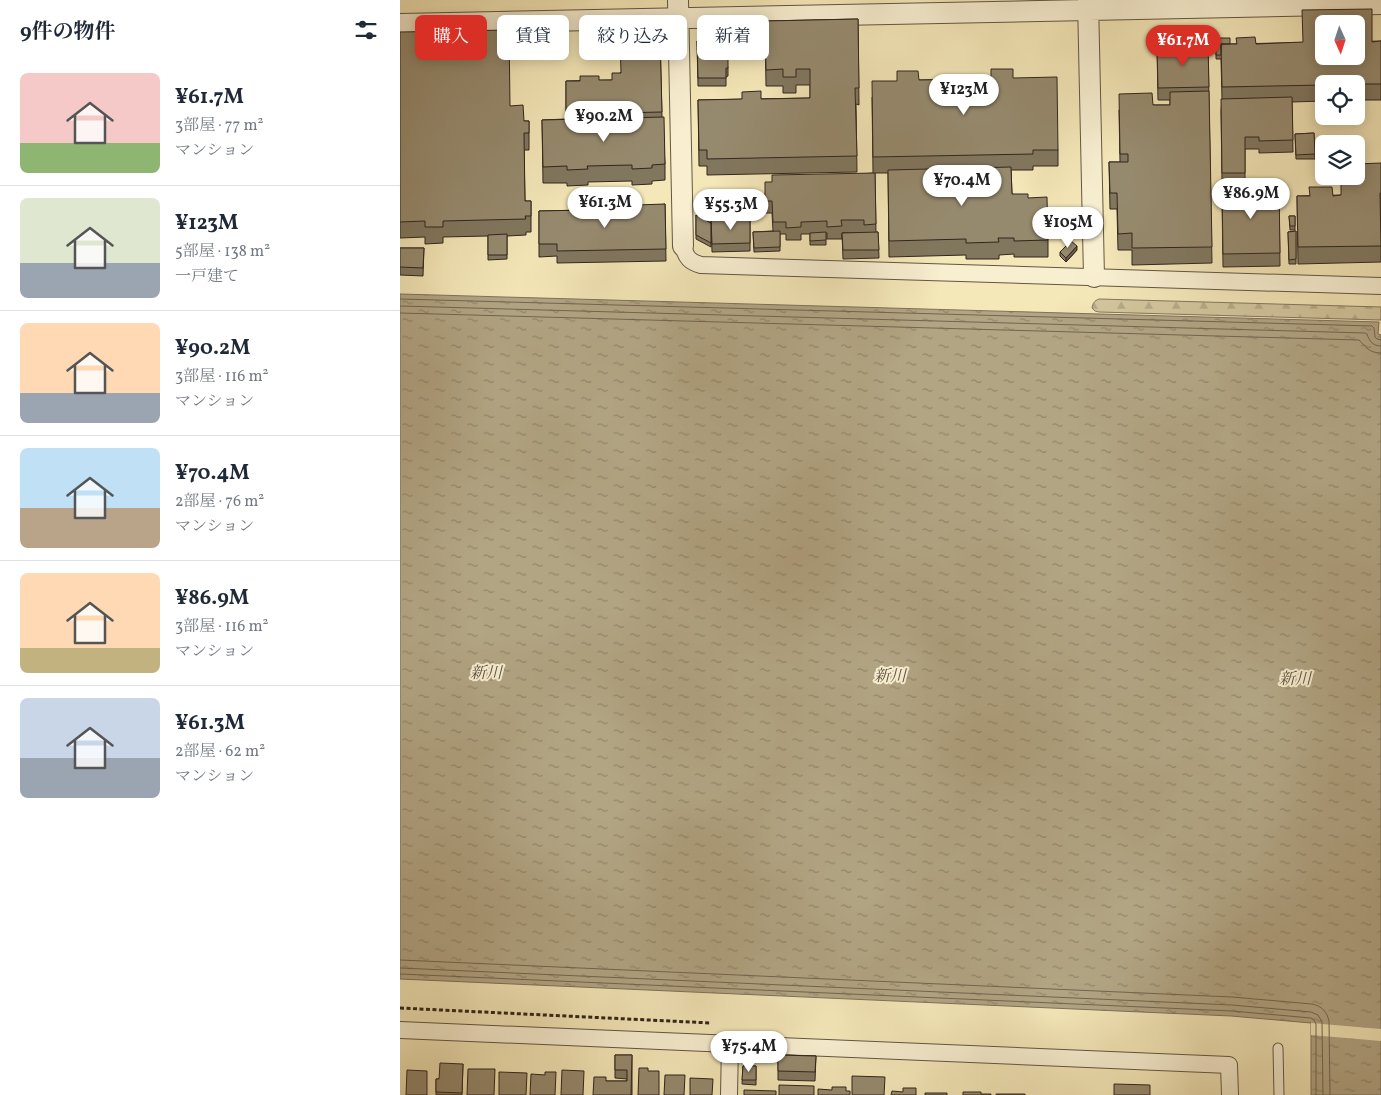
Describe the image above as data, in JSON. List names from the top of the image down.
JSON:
{
  "water": ["新川"],
  "north": "bottom",
  "page": {
    "heading": "9件の物件",
    "chip": [
      "購入",
      "賃貸",
      "絞り込み",
      "新着"
    ],
    "price": [
      "¥61.7M",
      "¥123M",
      "¥90.2M",
      "¥70.4M",
      "¥86.9M",
      "¥61.3M",
      "¥55.3M",
      "¥105M",
      "¥75.4M"
    ],
    "list": [
      {
        "name": "¥61.7M",
        "note": "3部屋 · 77 m² · マンション"
      },
      {
        "name": "¥123M",
        "note": "5部屋 · 138 m² · 一戸建て"
      },
      {
        "name": "¥90.2M",
        "note": "3部屋 · 116 m² · マンション"
      },
      {
        "name": "¥70.4M",
        "note": "2部屋 · 76 m² · マンション"
      },
      {
        "name": "¥86.9M",
        "note": "3部屋 · 116 m² · マンション"
      },
      {
        "name": "¥61.3M",
        "note": "2部屋 · 62 m² · マンション"
      }
    ]
  }
}
